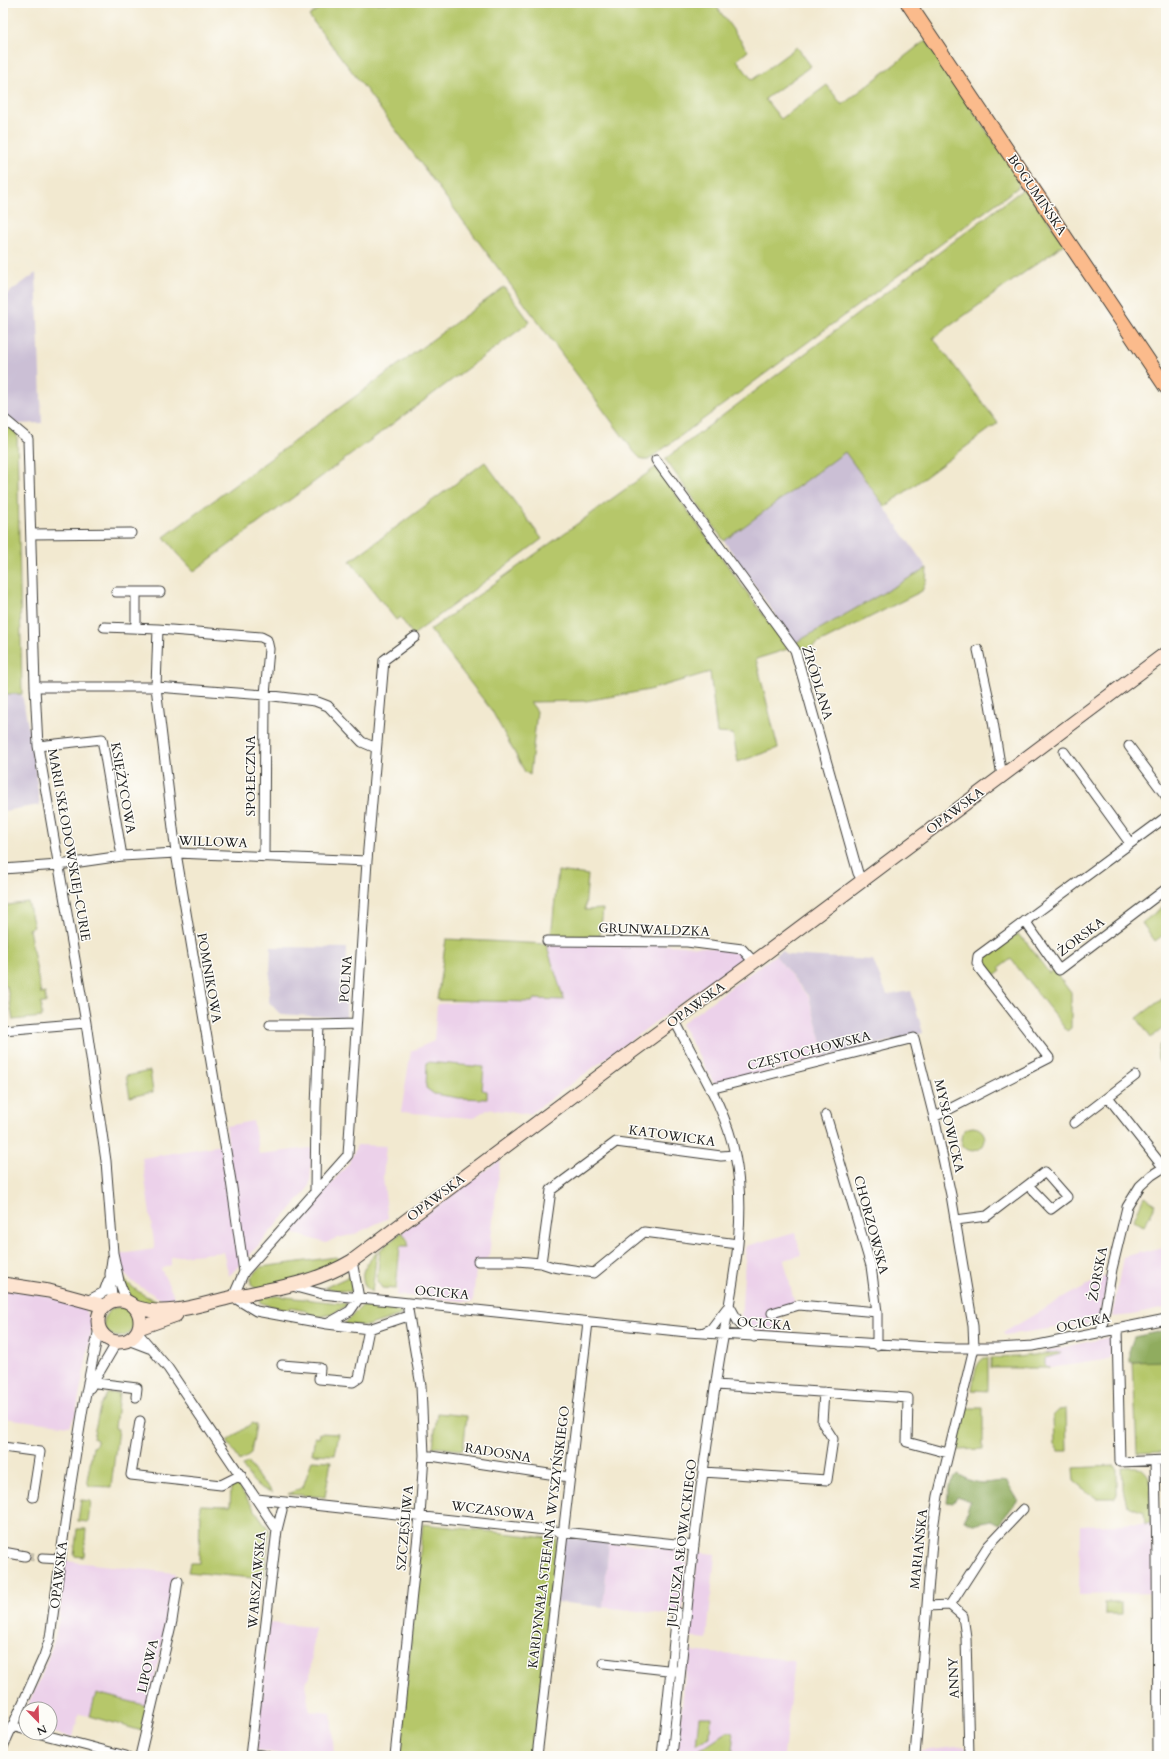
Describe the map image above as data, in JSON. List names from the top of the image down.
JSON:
{
  "streets": {
    "main road": ["BOGUMIŃSKA", "OPAWSKA"],
    "street": [
      "ŹRÓDLANA",
      "SPOŁECZNA",
      "KSIĘŻYCOWA",
      "WILLOWA",
      "MARII SKŁODOWSKIEJ-CURIE",
      "GRUNWALDZKA",
      "ŻORSKA",
      "POMNIKOWA",
      "POLNA",
      "CZĘSTOCHOWSKA",
      "MYSŁOWICKA",
      "KATOWICKA",
      "CHORZOWSKA",
      "OCICKA",
      "RADOSNA",
      "WCZASOWA",
      "SZCZĘŚLIWA",
      "KARDYNAŁA STEFANA WYSZYŃSKIEGO",
      "JULIUSZA SŁOWACKIEGO",
      "MARIAŃSKA",
      "WARSZAWSKA",
      "LIPOWA",
      "ANNY"
    ]
  },
  "crossings": [
    ["ŹRÓDLANA", "OPAWSKA"],
    ["SPOŁECZNA", "WILLOWA"],
    ["SPOŁECZNA", "POMNIKOWA"],
    ["KSIĘŻYCOWA", "WILLOWA"],
    ["KSIĘŻYCOWA", "MARII SKŁODOWSKIEJ-CURIE"],
    ["OPAWSKA", "MARII SKŁODOWSKIEJ-CURIE"],
    ["OPAWSKA", "GRUNWALDZKA"],
    ["OPAWSKA", "POLNA"],
    ["OPAWSKA", "KATOWICKA"],
    ["OPAWSKA", "OCICKA"],
    ["OPAWSKA", "WARSZAWSKA"],
    ["WILLOWA", "MARII SKŁODOWSKIEJ-CURIE"],
    ["WILLOWA", "POMNIKOWA"],
    ["WILLOWA", "POLNA"],
    ["MARII SKŁODOWSKIEJ-CURIE", "WARSZAWSKA"],
    ["ŻORSKA", "OCICKA"],
    ["POMNIKOWA", "POLNA"],
    ["POLNA", "OCICKA"],
    ["CZĘSTOCHOWSKA", "MYSŁOWICKA"],
    ["CZĘSTOCHOWSKA", "KATOWICKA"],
    ["MYSŁOWICKA", "OCICKA"],
    ["MYSŁOWICKA", "MARIAŃSKA"],
    ["KATOWICKA", "OCICKA"],
    ["KATOWICKA", "JULIUSZA SŁOWACKIEGO"],
    ["CHORZOWSKA", "OCICKA"],
    ["OCICKA", "SZCZĘŚLIWA"],
    ["OCICKA", "KARDYNAŁA STEFANA WYSZYŃSKIEGO"],
    ["OCICKA", "JULIUSZA SŁOWACKIEGO"],
    ["OCICKA", "MARIAŃSKA"],
    ["RADOSNA", "SZCZĘŚLIWA"],
    ["RADOSNA", "KARDYNAŁA STEFANA WYSZYŃSKIEGO"],
    ["WCZASOWA", "SZCZĘŚLIWA"],
    ["WCZASOWA", "KARDYNAŁA STEFANA WYSZYŃSKIEGO"],
    ["WCZASOWA", "JULIUSZA SŁOWACKIEGO"],
    ["WCZASOWA", "WARSZAWSKA"]
  ],
  "north": "bottom right"
}
